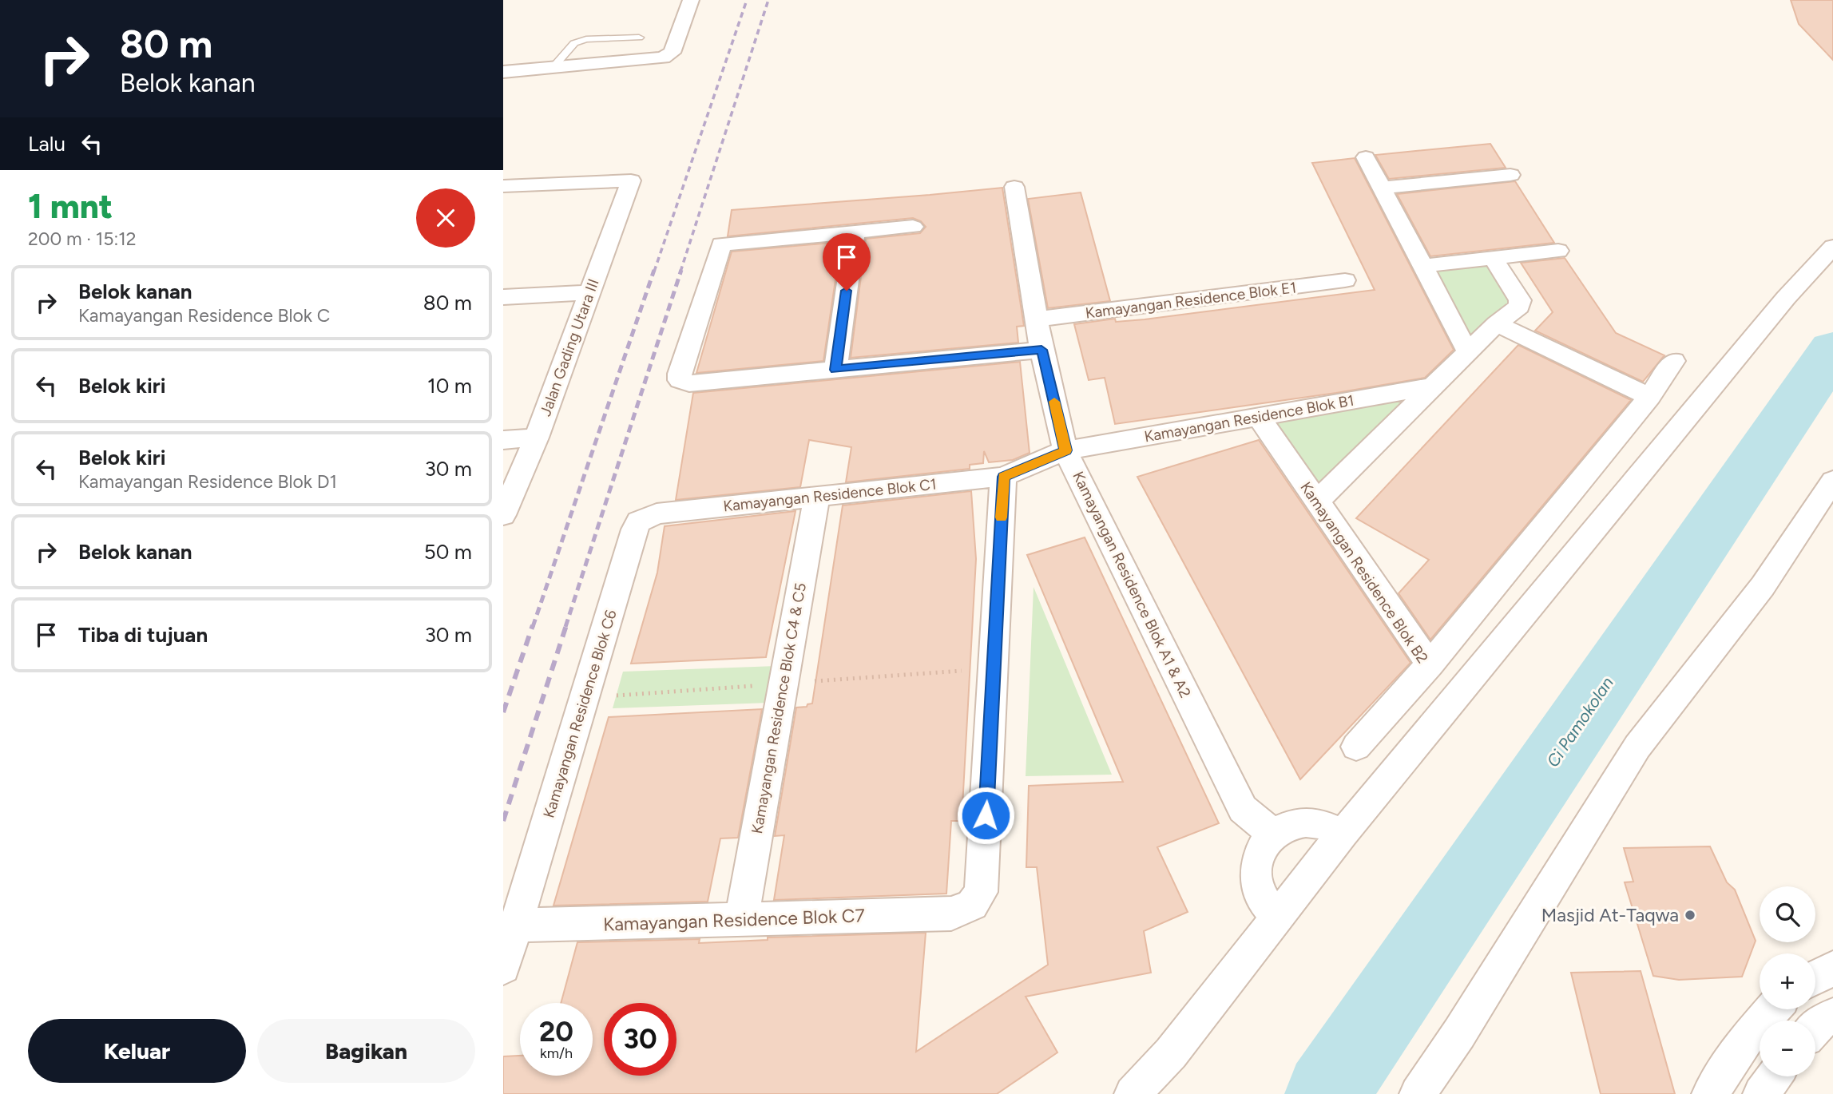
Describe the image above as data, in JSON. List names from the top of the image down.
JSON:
{
  "streets": {
    "street": [
      "Kamayangan Residence Blok E1",
      "Jalan Gading Utara III",
      "Kamayangan Residence Blok B1",
      "Kamayangan Residence Blok C1",
      "Kamayangan Residence Blok B2",
      "Kamayangan Residence Blok A1 & A2",
      "Kamayangan Residence Blok C4 & C5",
      "Kamayangan Residence Blok C6",
      "Kamayangan Residence Blok C7"
    ]
  },
  "crossings": [
    ["Kamayangan Residence Blok E1", "Kamayangan Residence Blok A1 & A2"],
    ["Kamayangan Residence Blok B1", "Kamayangan Residence Blok C1"],
    ["Kamayangan Residence Blok B1", "Kamayangan Residence Blok B2"],
    ["Kamayangan Residence Blok B1", "Kamayangan Residence Blok A1 & A2"],
    ["Kamayangan Residence Blok B1", "Kamayangan Residence Blok C7"],
    ["Kamayangan Residence Blok C1", "Kamayangan Residence Blok C4 & C5"],
    ["Kamayangan Residence Blok C1", "Kamayangan Residence Blok C6"],
    ["Kamayangan Residence Blok C1", "Kamayangan Residence Blok C7"],
    ["Kamayangan Residence Blok C4 & C5", "Kamayangan Residence Blok C7"],
    ["Kamayangan Residence Blok C6", "Kamayangan Residence Blok C7"]
  ],
  "water": ["Ci Pamokolan"],
  "places": ["Masjid At-Taqwa"],
  "page": {
    "turn": ["80 m", "Belok kanan"],
    "then": "Lalu",
    "heading": ["1 mnt", "200 m · 15:12"],
    "list": [
      {
        "name": "Belok kanan",
        "note": "Kamayangan Residence Blok C",
        "value": "80 m"
      },
      {
        "name": "Belok kiri",
        "value": "10 m"
      },
      {
        "name": "Belok kiri",
        "note": "Kamayangan Residence Blok D1",
        "value": "30 m"
      },
      {
        "name": "Belok kanan",
        "value": "50 m"
      },
      {
        "name": "Tiba di tujuan",
        "value": "30 m"
      }
    ],
    "map_buttons": ["+", "−"],
    "speed": "20 km/h",
    "limit": "30",
    "buttons": ["Keluar", "Bagikan"]
  }
}
